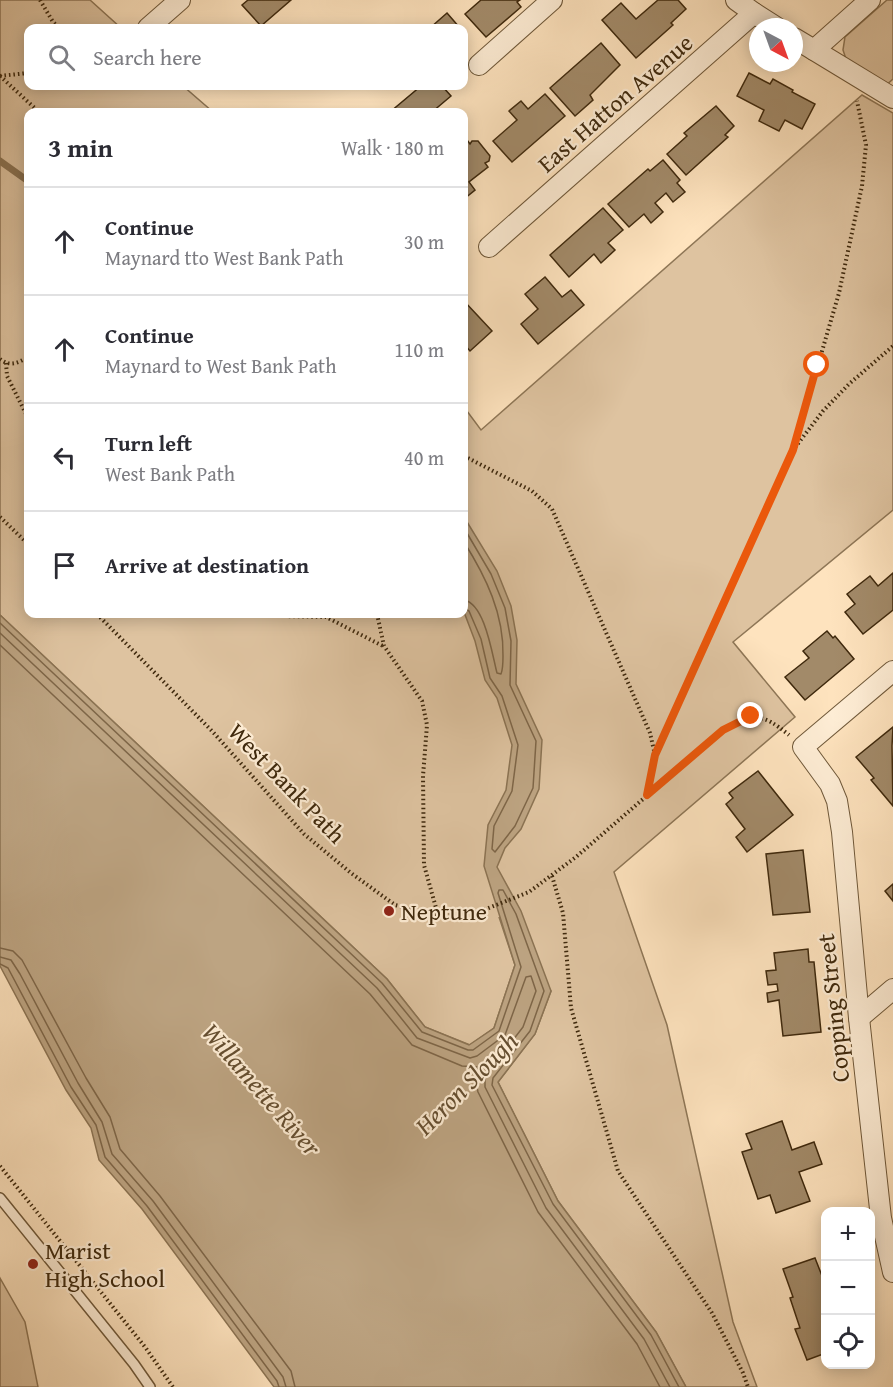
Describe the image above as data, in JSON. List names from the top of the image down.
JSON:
{
  "streets": {
    "street": ["East Hatton Avenue", "Copping Street"],
    "path": ["West Bank Path"]
  },
  "crossings": [
    ["West Bank Path", "Copping Street"]
  ],
  "water": ["Heron Slough", "Willamette River"],
  "places": ["Neptune", "Marist High School"],
  "north": "bottom right",
  "page": {
    "search": "Search here",
    "heading": ["3 min", "Walk · 180 m"],
    "list": [
      ["Continue", "Maynard tto West Bank Path", "30 m"],
      ["Continue", "Maynard to West Bank Path", "110 m"],
      ["Turn left", "West Bank Path", "40 m"],
      "Arrive at destination"
    ],
    "map_buttons": ["+", "−"]
  }
}
